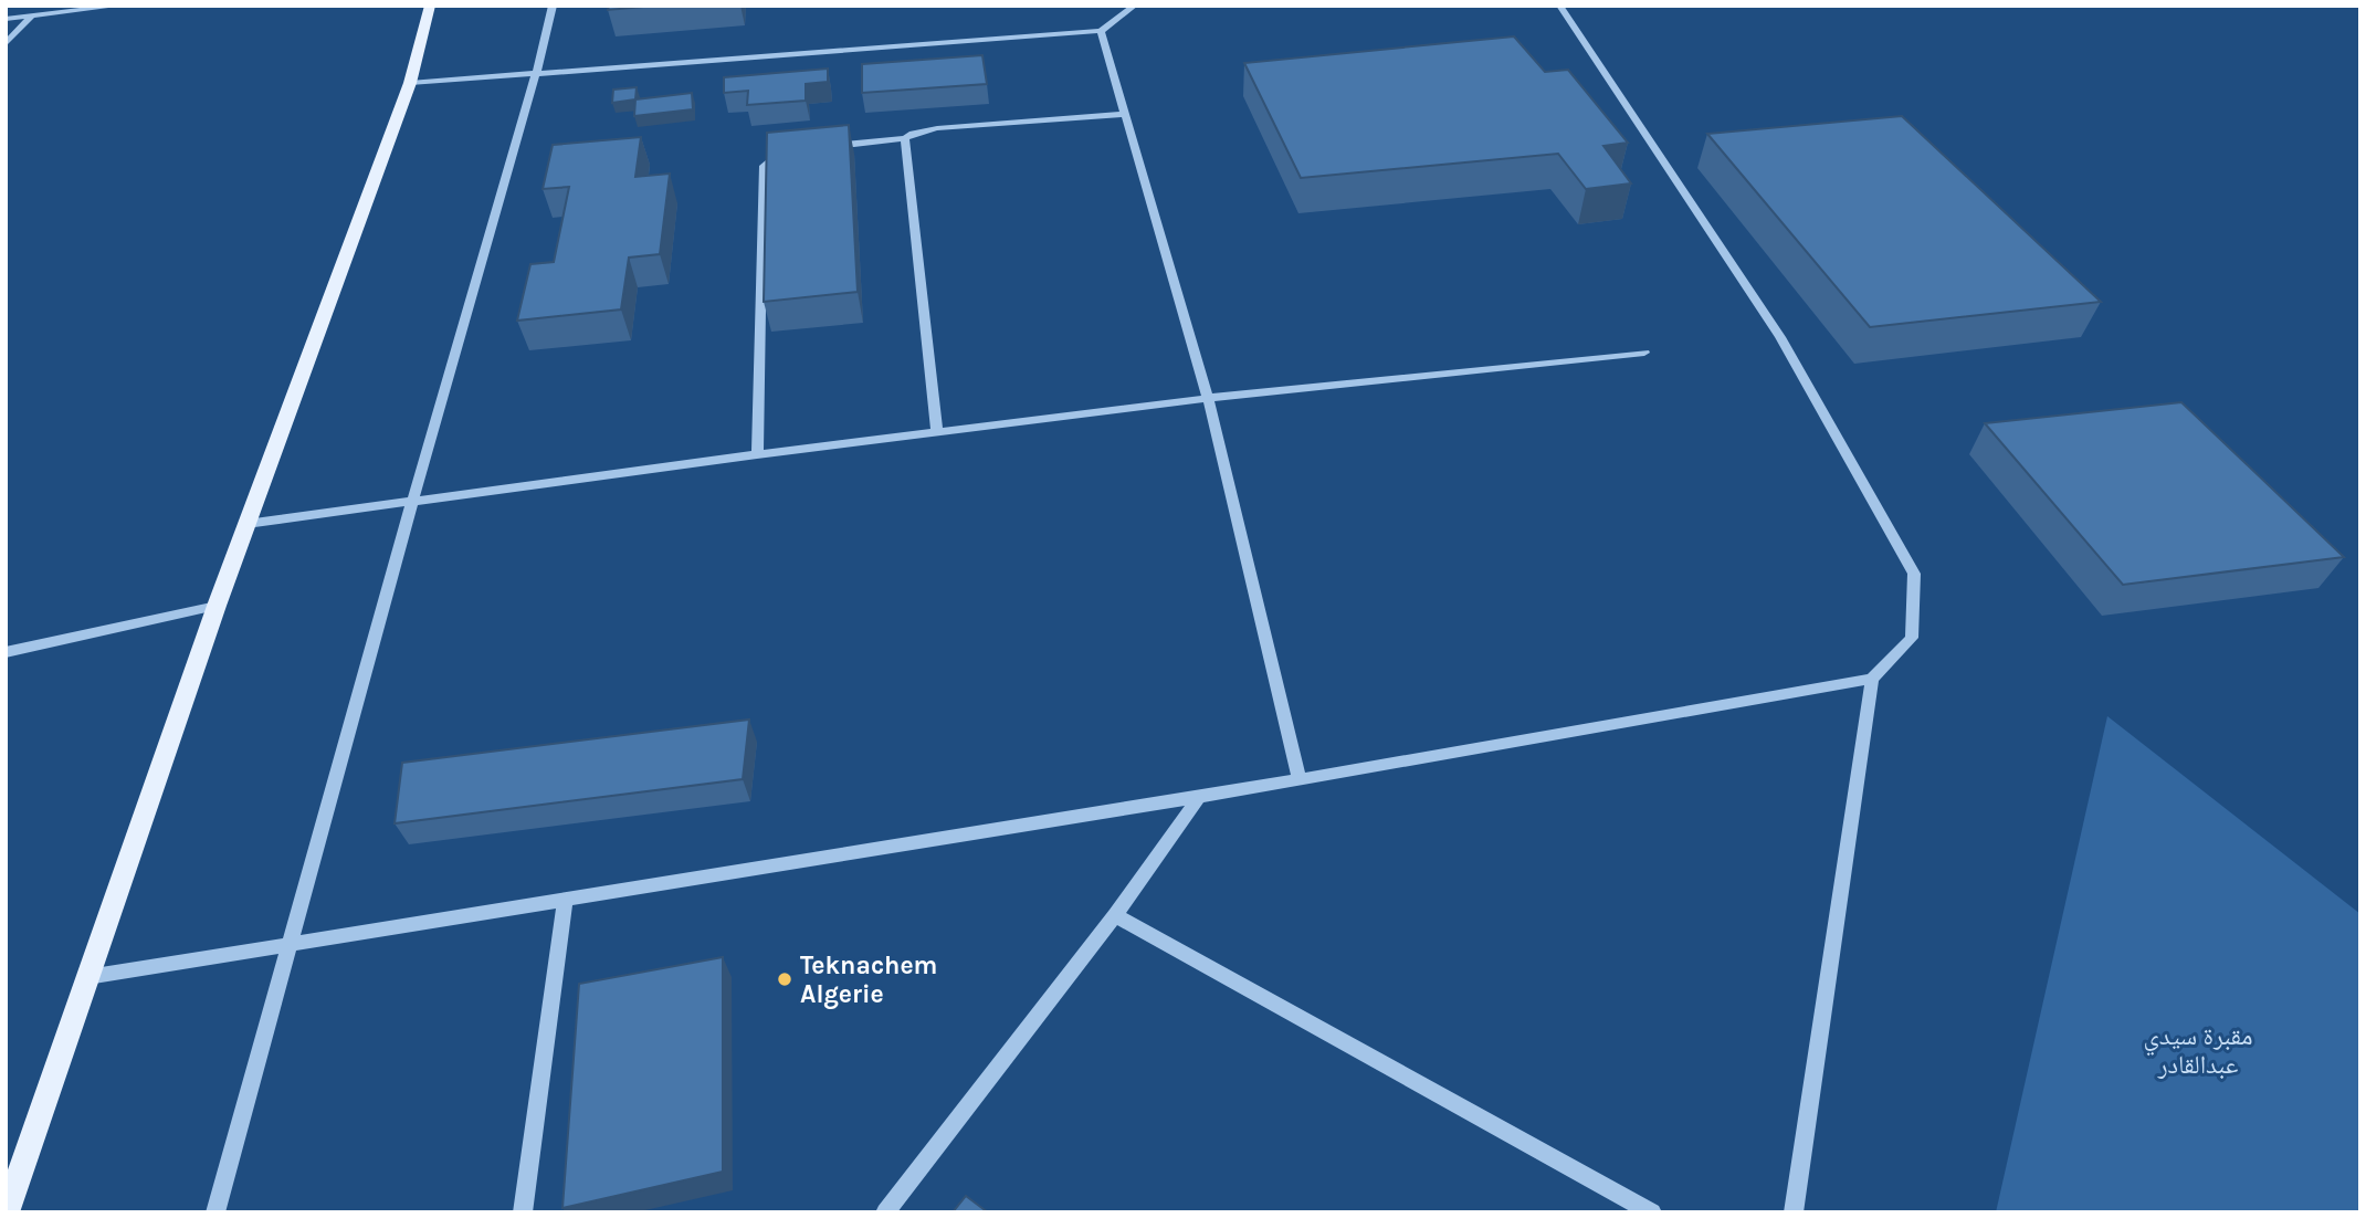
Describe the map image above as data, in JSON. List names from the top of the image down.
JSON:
{
  "parks": ["مقبرة سيدي عبدالقادر"],
  "places": ["Teknachem Algerie"]
}
